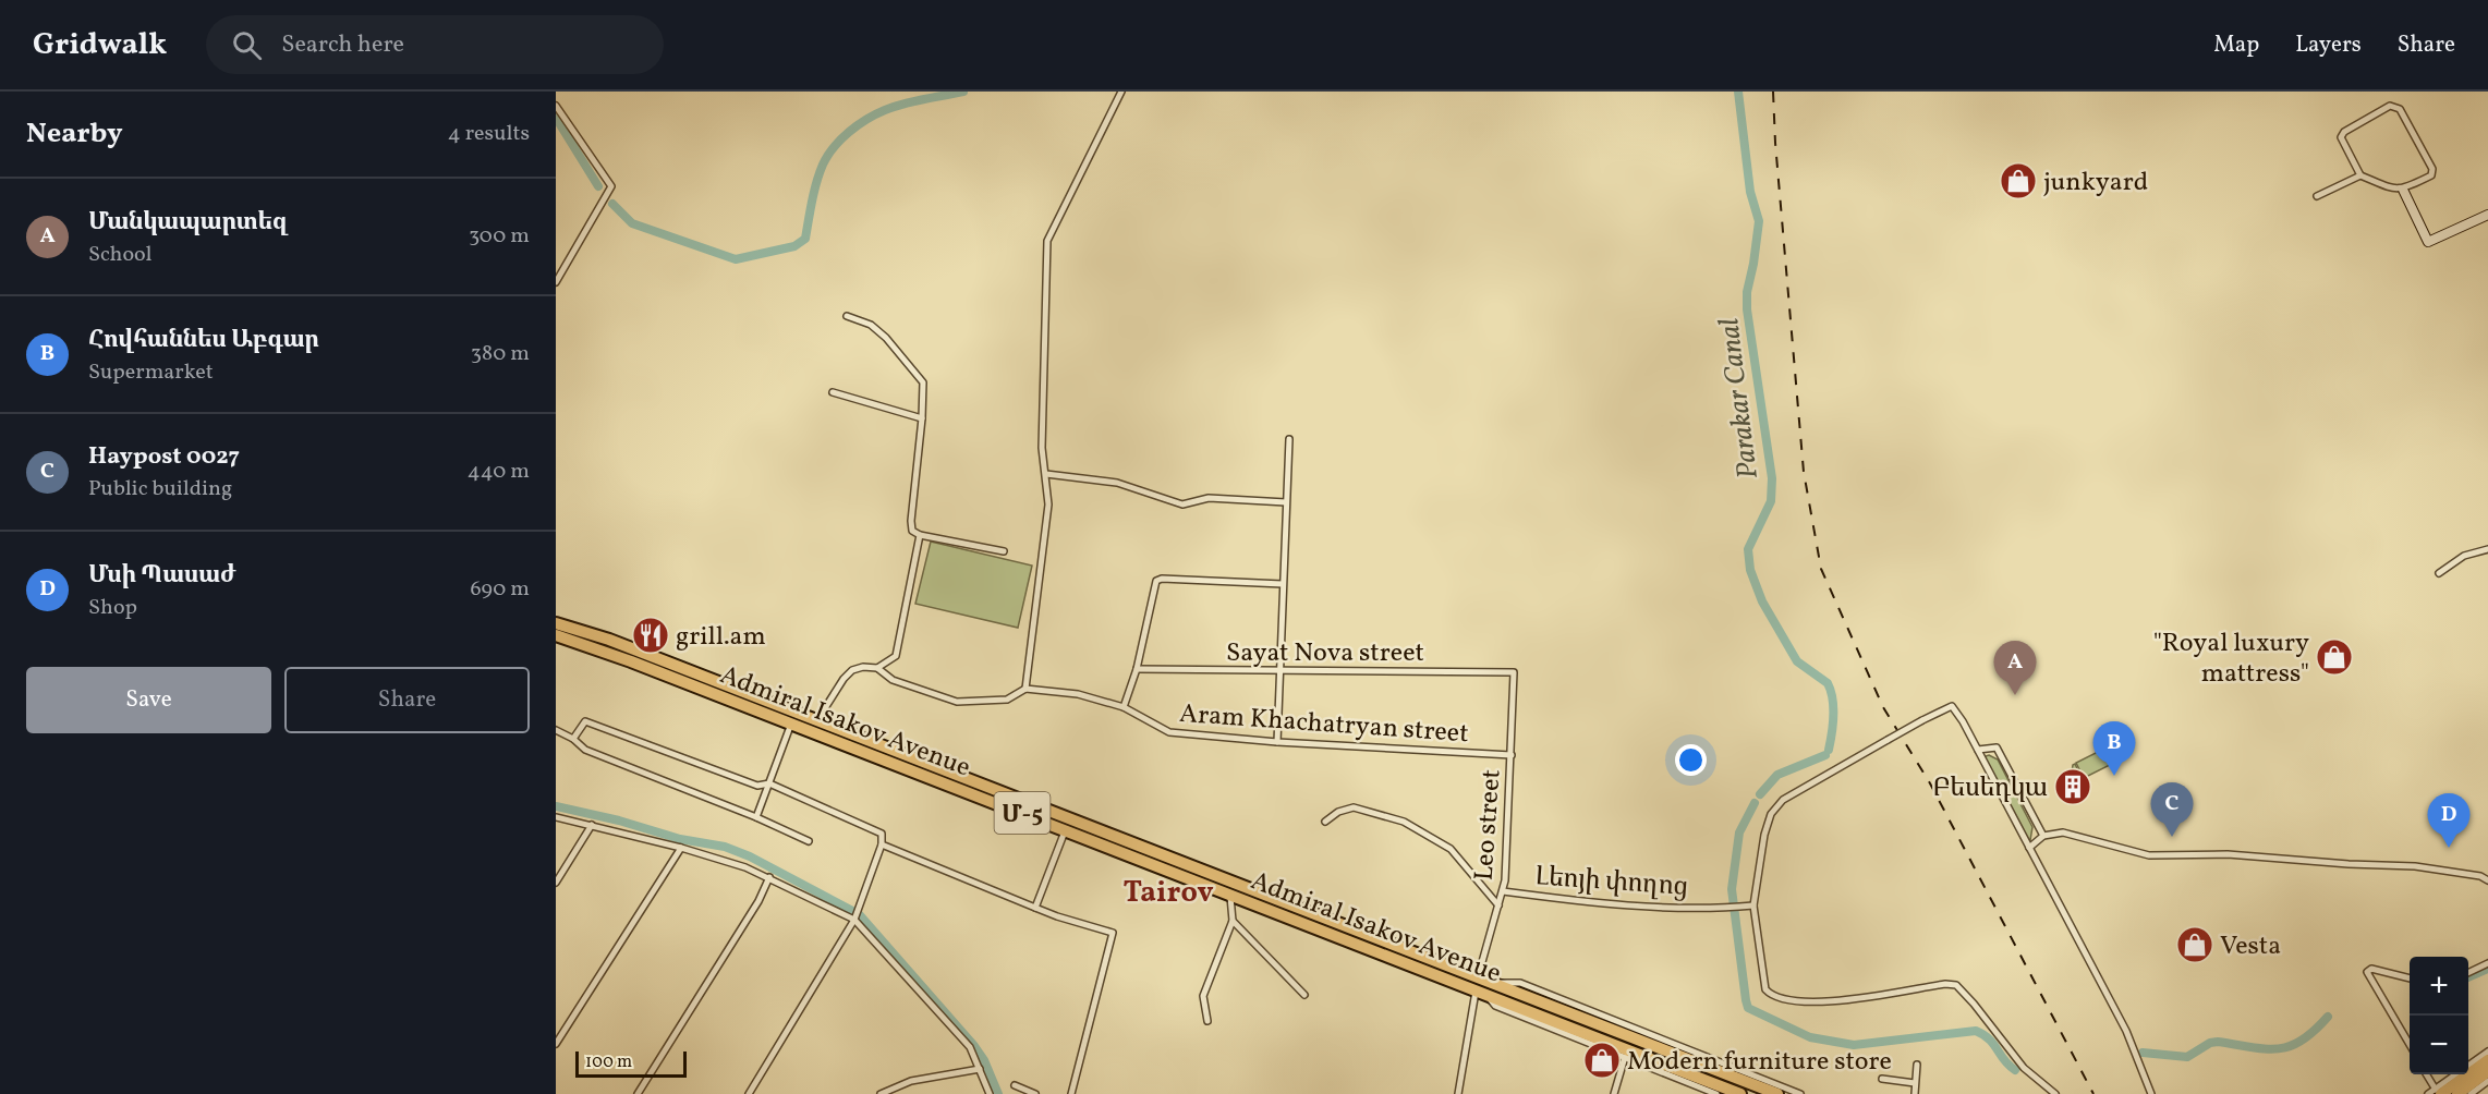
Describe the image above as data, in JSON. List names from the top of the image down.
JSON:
{
  "streets": {
    "highway": ["Admiral Isakov Avenue", "Մ-5"],
    "street": [
      "Sayat Nova street",
      "Aram Khachatryan street",
      "Leo street",
      "Լեոյի փողոց"
    ]
  },
  "crossings": [
    ["Sayat Nova street", "Leo street"],
    ["Admiral Isakov Avenue", "Մ-5"],
    ["Admiral Isakov Avenue", "Leo street"],
    ["Aram Khachatryan street", "Leo street"],
    ["Մ-5", "Leo street"],
    ["Leo street", "Լեոյի փողոց"]
  ],
  "districts": ["Tairov"],
  "water": ["Parakar Canal"],
  "places": {
    "shop": [
      "junkyard",
      "\"Royal luxury mattress\"",
      "Vesta",
      "Modern furniture store"
    ],
    "restaurant": ["grill.am"],
    "building": ["Բեսեդկա"]
  },
  "scale_bar": "100 m",
  "page": {
    "header": "Gridwalk",
    "search": "Search here",
    "nav": ["Map", "Layers", "Share"],
    "heading": ["Nearby", "4 results"],
    "list": [
      {
        "mark": "A",
        "name": "Մանկապարտեզ",
        "note": "School",
        "value": "300 m"
      },
      {
        "mark": "B",
        "name": "Հովհաննես Աբգար",
        "note": "Supermarket",
        "value": "380 m"
      },
      {
        "mark": "C",
        "name": "Haypost 0027",
        "note": "Public building",
        "value": "440 m"
      },
      {
        "mark": "D",
        "name": "Մսի Պասաժ",
        "note": "Shop",
        "value": "690 m"
      }
    ],
    "pins": [
      "A",
      "B",
      "C",
      "D"
    ],
    "buttons": ["Save", "Share"],
    "map_buttons": ["+", "−"],
    "scale": "100 m"
  }
}
